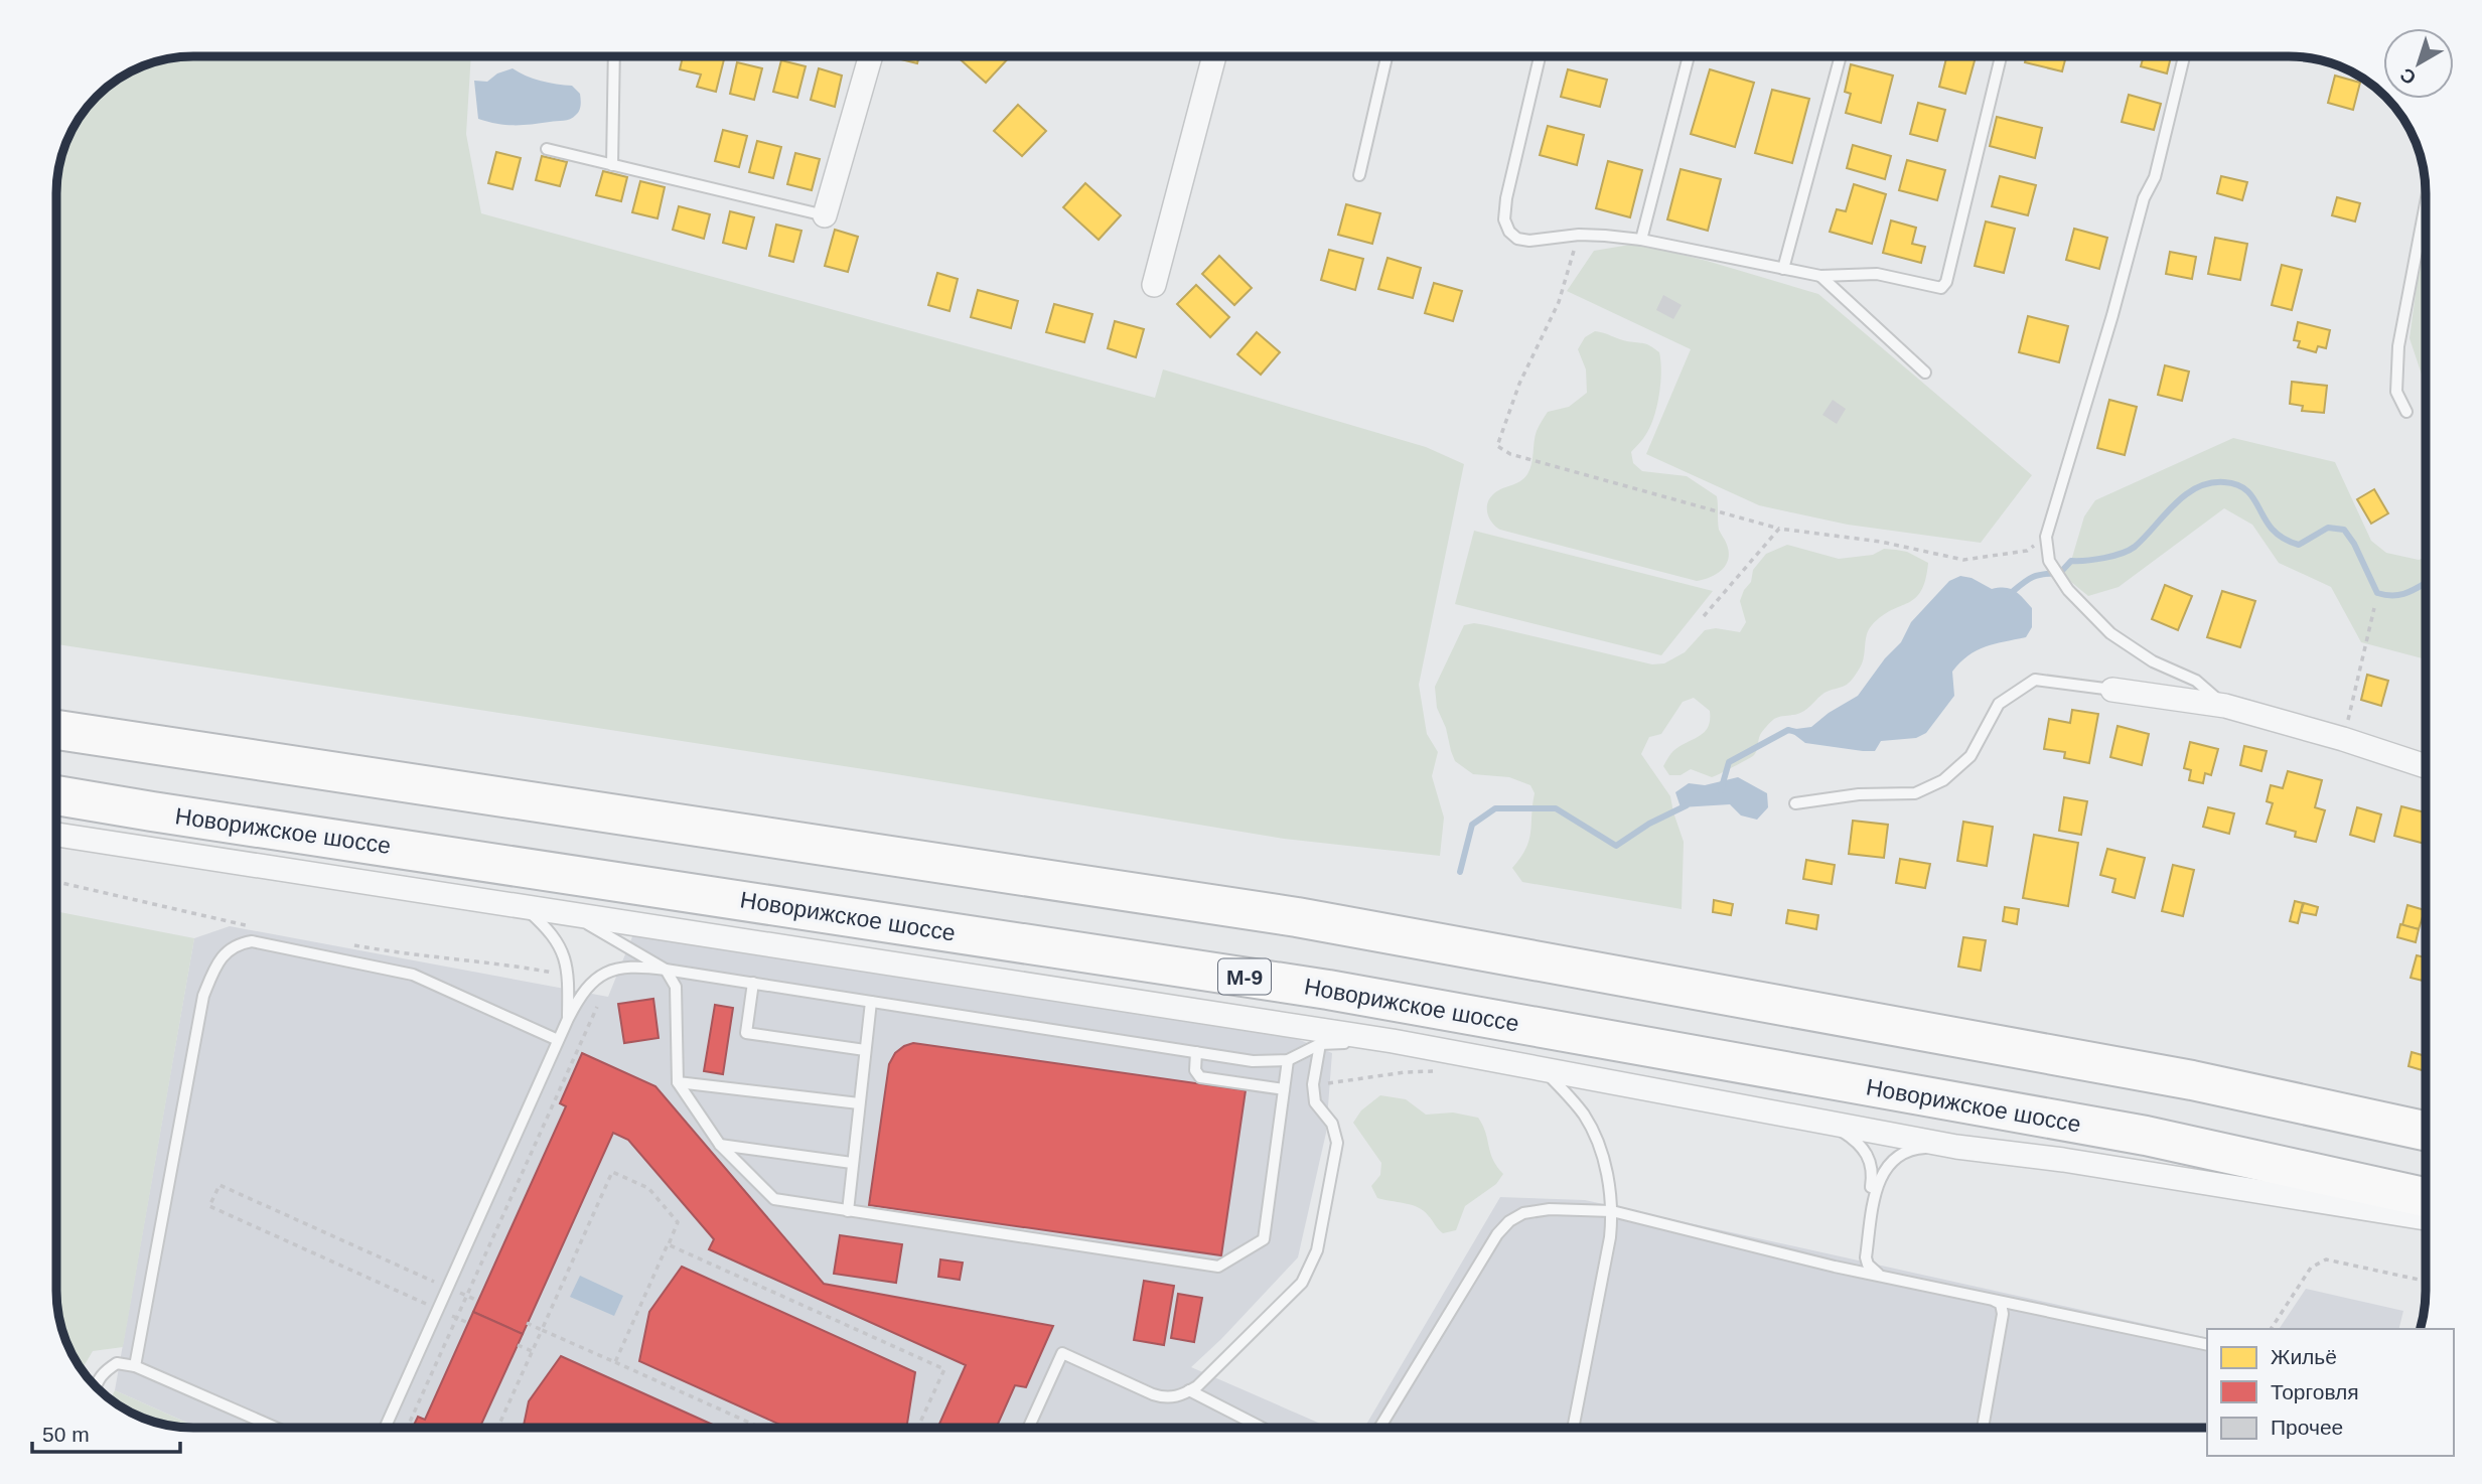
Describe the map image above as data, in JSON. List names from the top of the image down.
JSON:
{
  "streets": {
    "highway": ["Новорижское шоссе", "М-9"]
  },
  "legend": ["Жильё", "Торговля", "Прочее"],
  "scale_bar": "50 m",
  "north": "bottom left"
}
